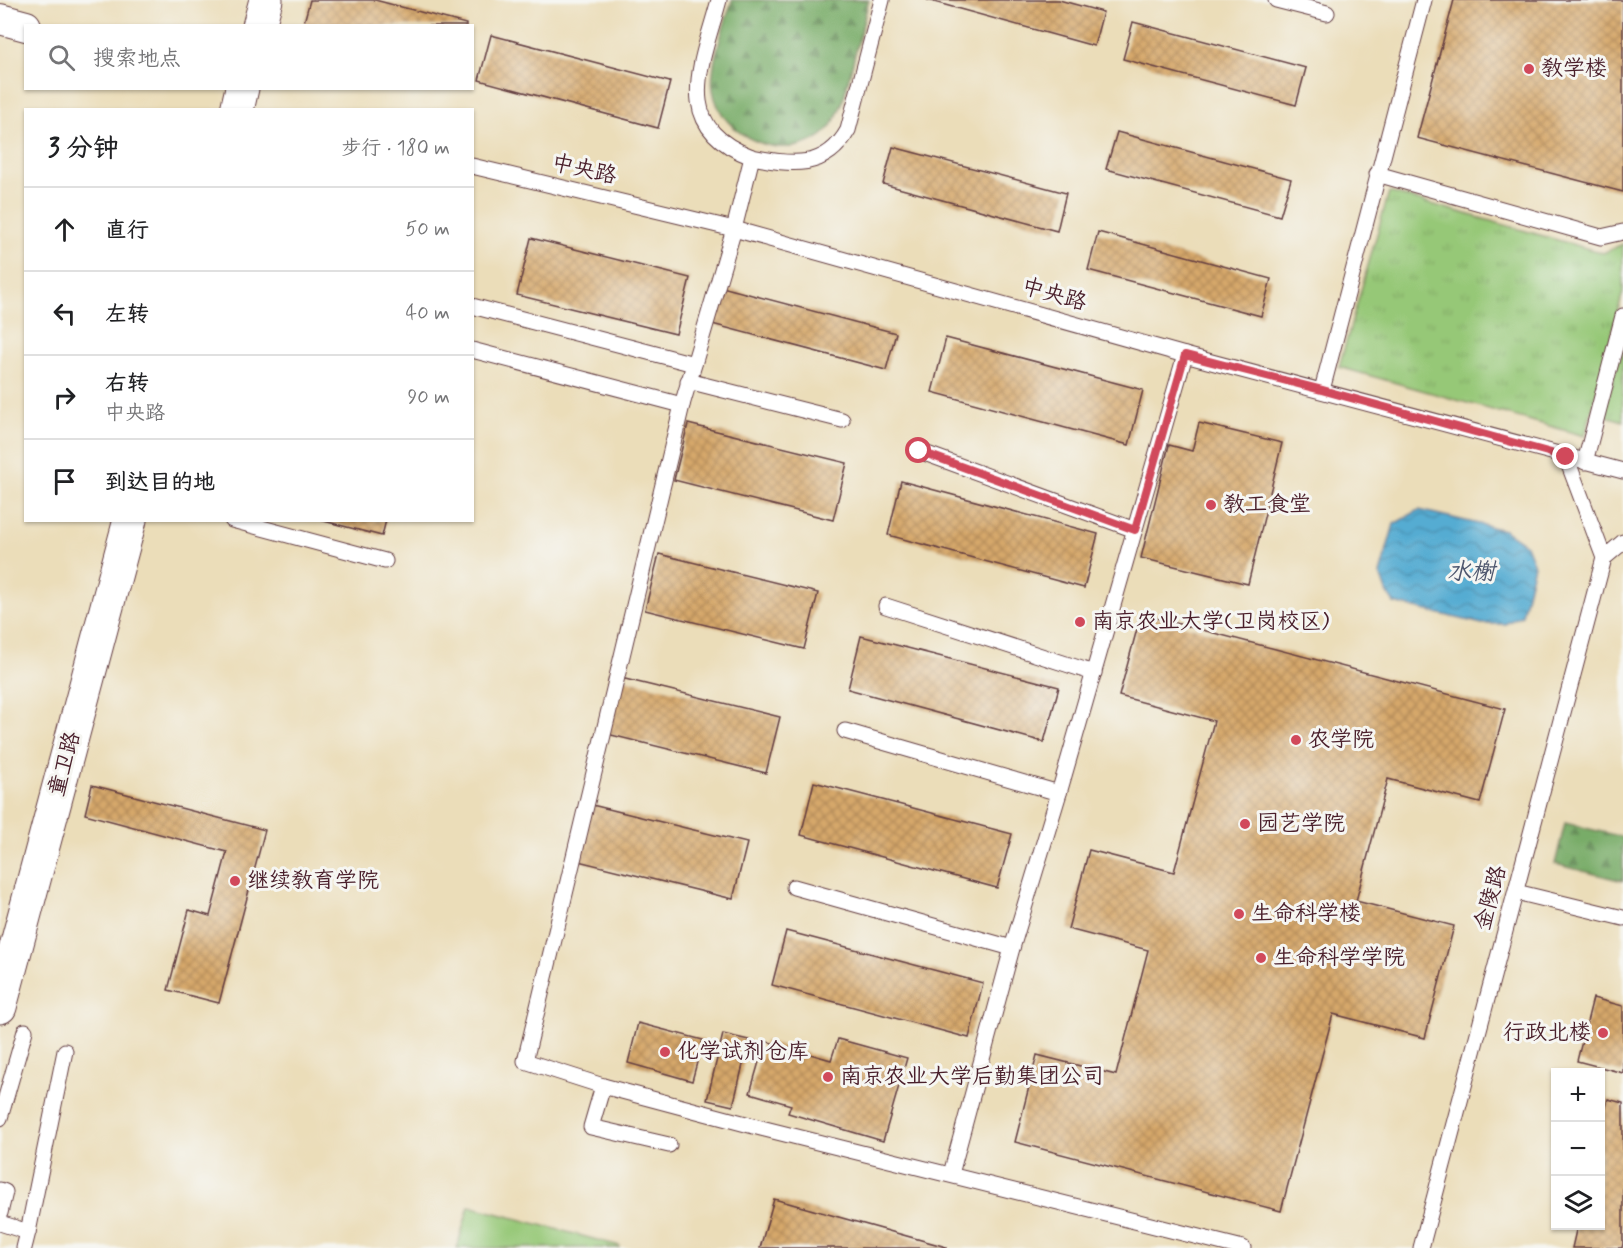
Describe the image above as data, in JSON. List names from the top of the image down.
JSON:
{
  "streets": {
    "street": ["童卫路"],
    "lane": ["中央路", "金陵路"]
  },
  "water": ["水榭"],
  "places": [
    "教学楼",
    "教工食堂",
    "南京农业大学(卫岗校区)",
    "农学院",
    "园艺学院",
    "继续教育学院",
    "生命科学楼",
    "生命科学学院",
    "行政北楼",
    "化学试剂仓库",
    "南京农业大学后勤集团公司"
  ],
  "page": {
    "search": "搜索地点",
    "heading": ["3 分钟", "步行 · 180 m"],
    "list": [
      ["直行", "50 m"],
      ["左转", "40 m"],
      ["右转", "中央路", "90 m"],
      "到达目的地"
    ],
    "map_buttons": ["+", "−"]
  }
}
